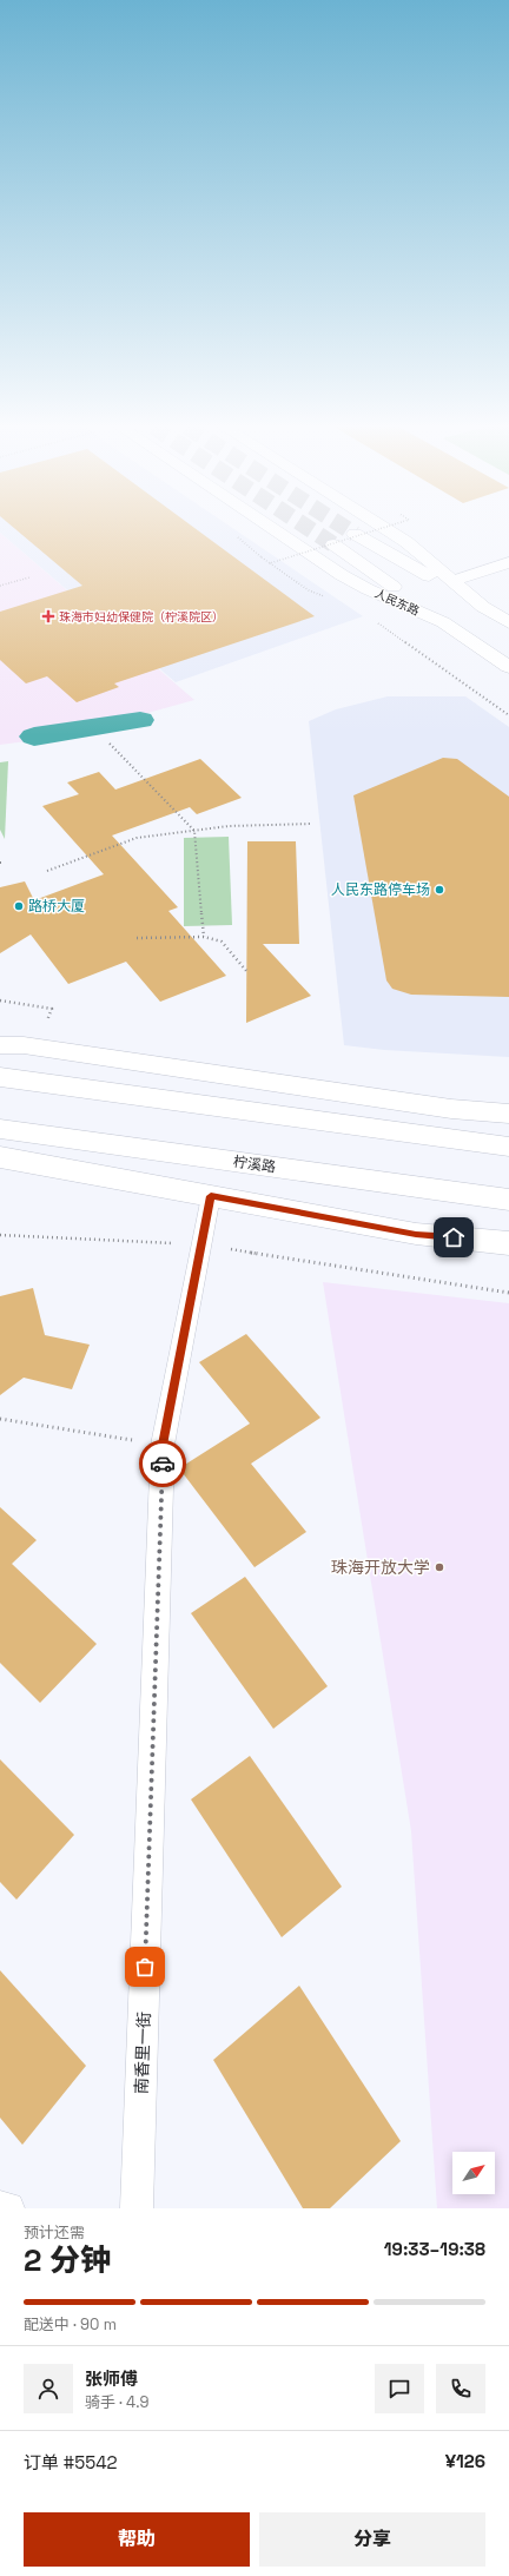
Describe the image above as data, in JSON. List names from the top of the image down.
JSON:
{
  "streets": {
    "main road": ["人民东路", "柠溪路"],
    "lane": ["南香里一街"]
  },
  "places": {
    "health": ["珠海市妇幼保健院（柠溪院区）"],
    "other": ["人民东路停车场", "路桥大厦", "珠海开放大学"]
  },
  "north": "top right",
  "page": {
    "heading": ["2 分钟", "预计还需", "19:33–19:38"],
    "panel": [
      "张师傅",
      "骑手 · 4.9",
      "订单 #5542",
      "¥126"
    ],
    "bar": "配送中 · 90 m",
    "buttons": ["帮助", "分享"]
  }
}
